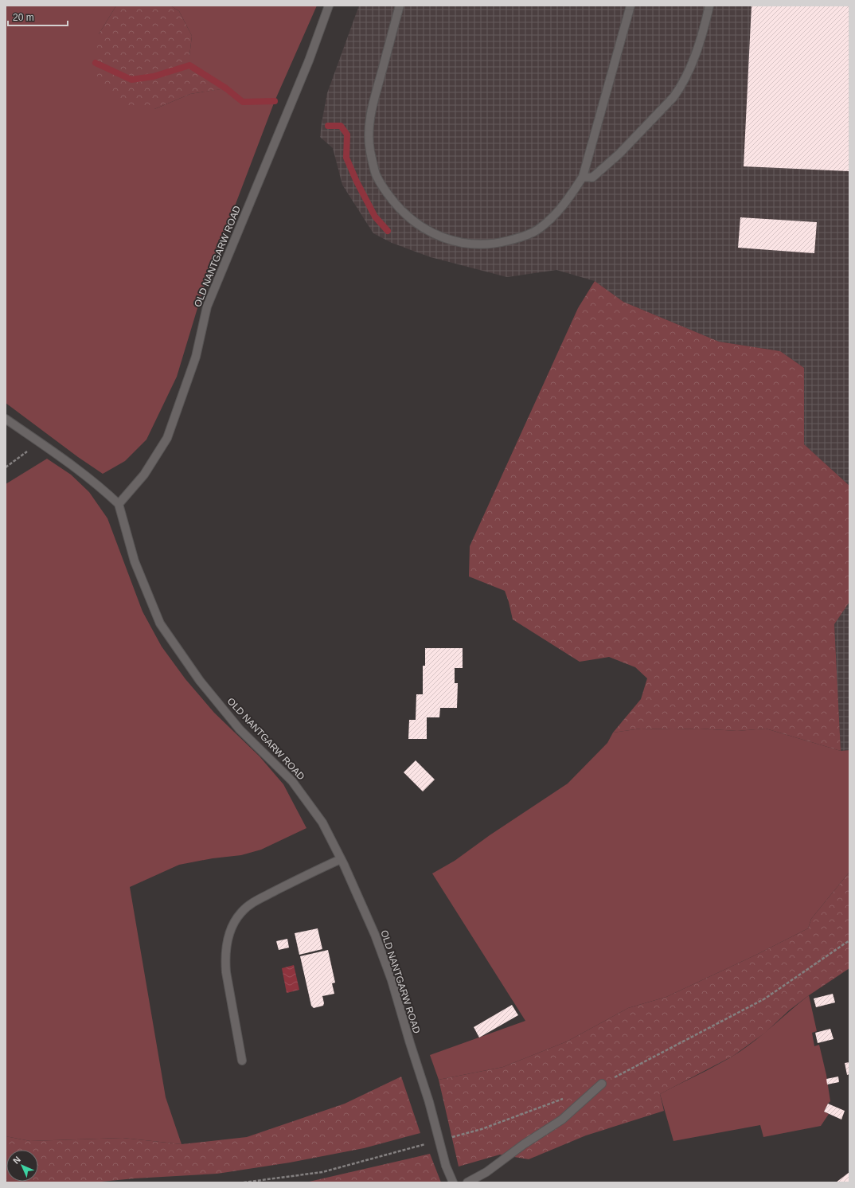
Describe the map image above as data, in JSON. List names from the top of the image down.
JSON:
{
  "streets": {
    "street": ["OLD NANTGARW ROAD"]
  },
  "scale_bar": "20 m",
  "north": "top left"
}
